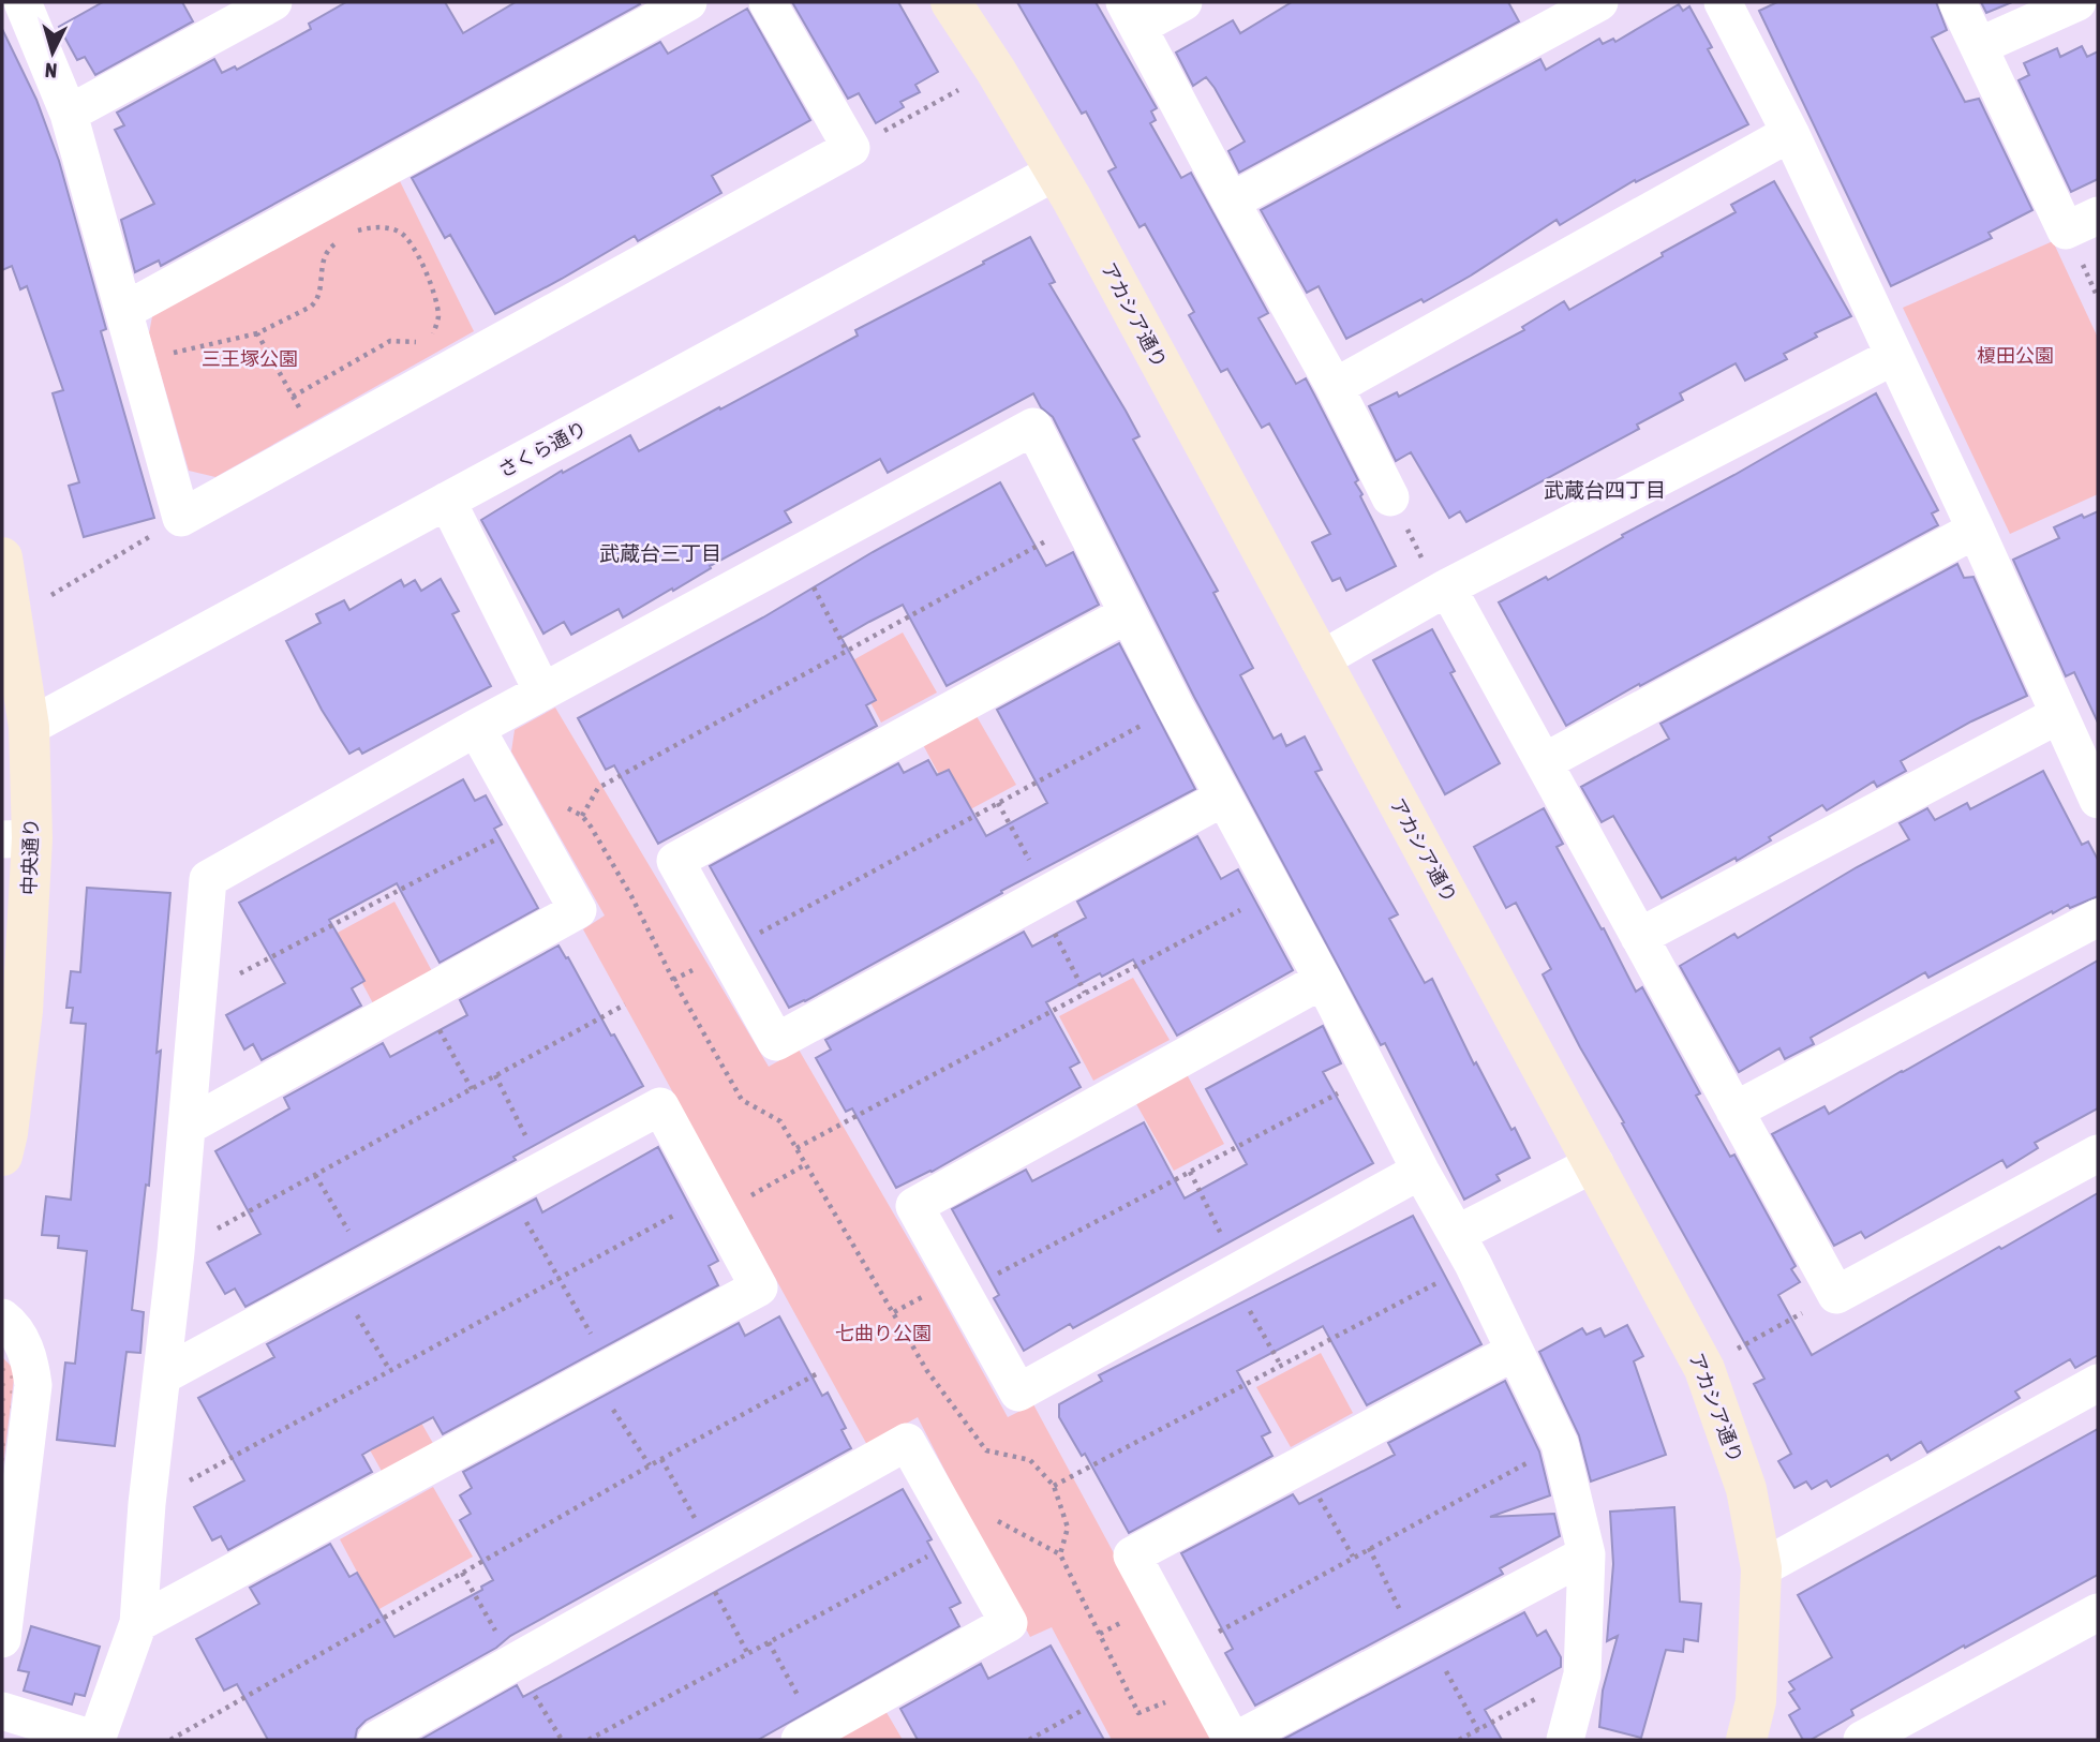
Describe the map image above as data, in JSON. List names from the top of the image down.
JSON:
{
  "streets": {
    "street": ["アカシア通り", "さくら通り", "中央通り"]
  },
  "crossings": [
    ["アカシア通り", "さくら通り"],
    ["さくら通り", "中央通り"]
  ],
  "districts": ["武蔵台四丁目", "武蔵台三丁目"],
  "parks": ["榎田公園", "三王塚公園", "七曲り公園"],
  "north": "bottom"
}
